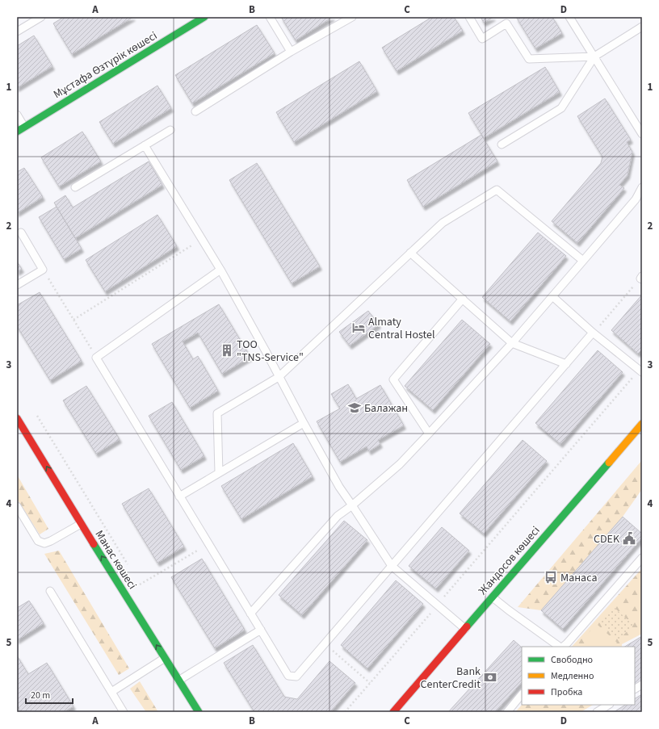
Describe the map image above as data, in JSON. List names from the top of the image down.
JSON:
{
  "streets": {
    "street": ["Мұстафа Өзтүрік көшесі", "Манас көшесі", "Жандосов көшесі"]
  },
  "one_way": ["Манас көшесі"],
  "places": {
    "hotel": ["Almaty Central Hostel"],
    "building": ["ТОО \"TNS-Service\""],
    "school or university": ["Балажан"],
    "public building": ["CDEK"],
    "bus stop": ["Манаса"],
    "bank": ["Bank CenterCredit"]
  },
  "legend": ["Свободно", "Медленно", "Пробка"],
  "scale_bar": "20 m",
  "grid": {
    "columns": [
      "A",
      "B",
      "C",
      "D"
    ],
    "rows": [
      "1",
      "2",
      "3",
      "4",
      "5"
    ]
  }
}
